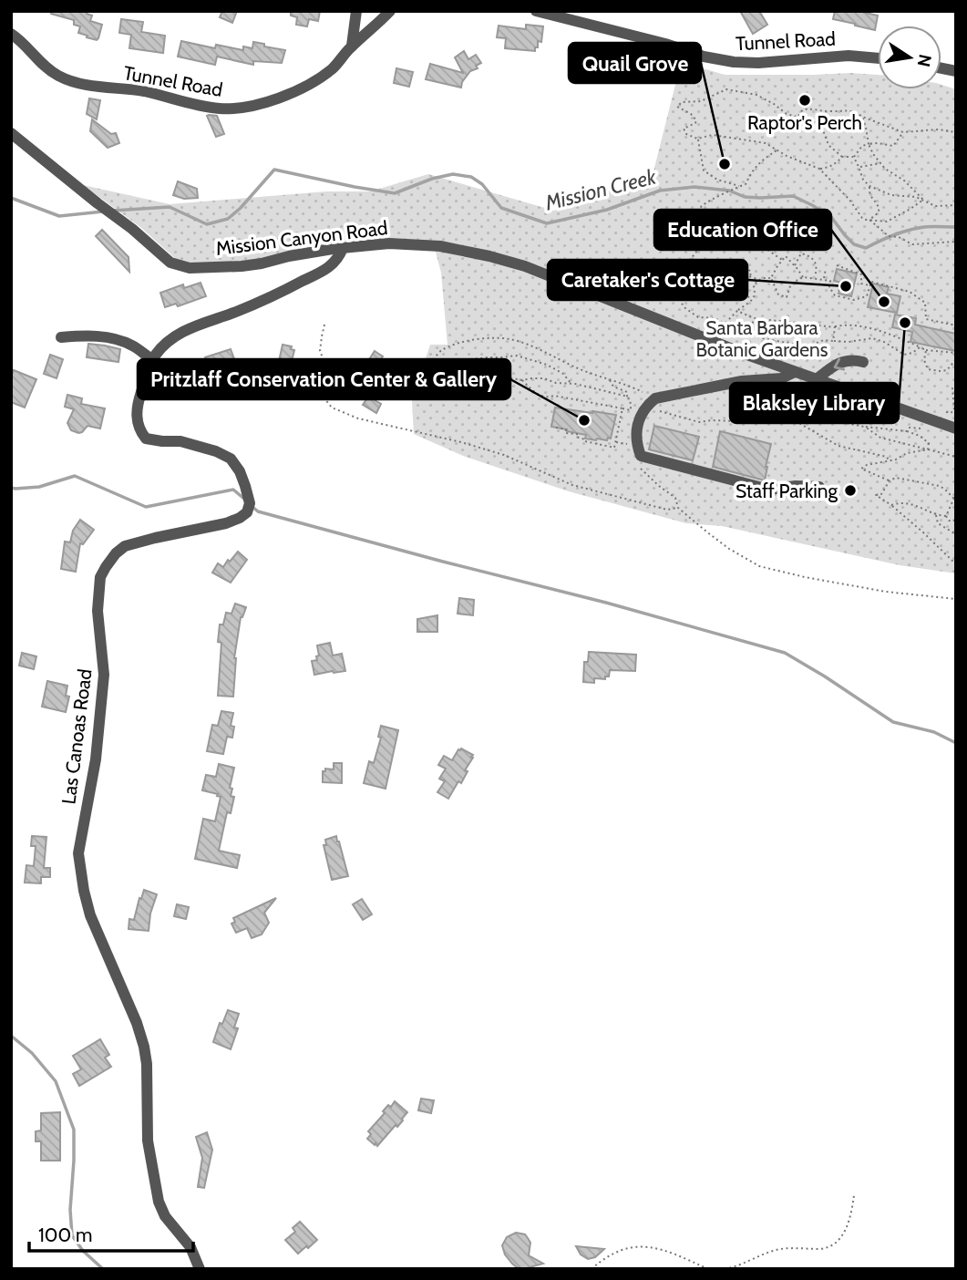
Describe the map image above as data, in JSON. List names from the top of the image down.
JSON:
{
  "streets": {
    "street": ["Tunnel Road", "Mission Canyon Road", "Las Canoas Road"]
  },
  "crossings": [
    ["Mission Canyon Road", "Las Canoas Road"]
  ],
  "water": ["Mission Creek"],
  "parks": ["Santa Barbara Botanic Gardens"],
  "places": [
    "Raptor's Perch",
    "Quail Grove",
    "Caretaker's Cottage",
    "Education Office",
    "Blaksley Library",
    "Pritzlaff Conservation Center & Gallery",
    "Staff Parking"
  ],
  "scale_bar": "100 m",
  "north": "right"
}
